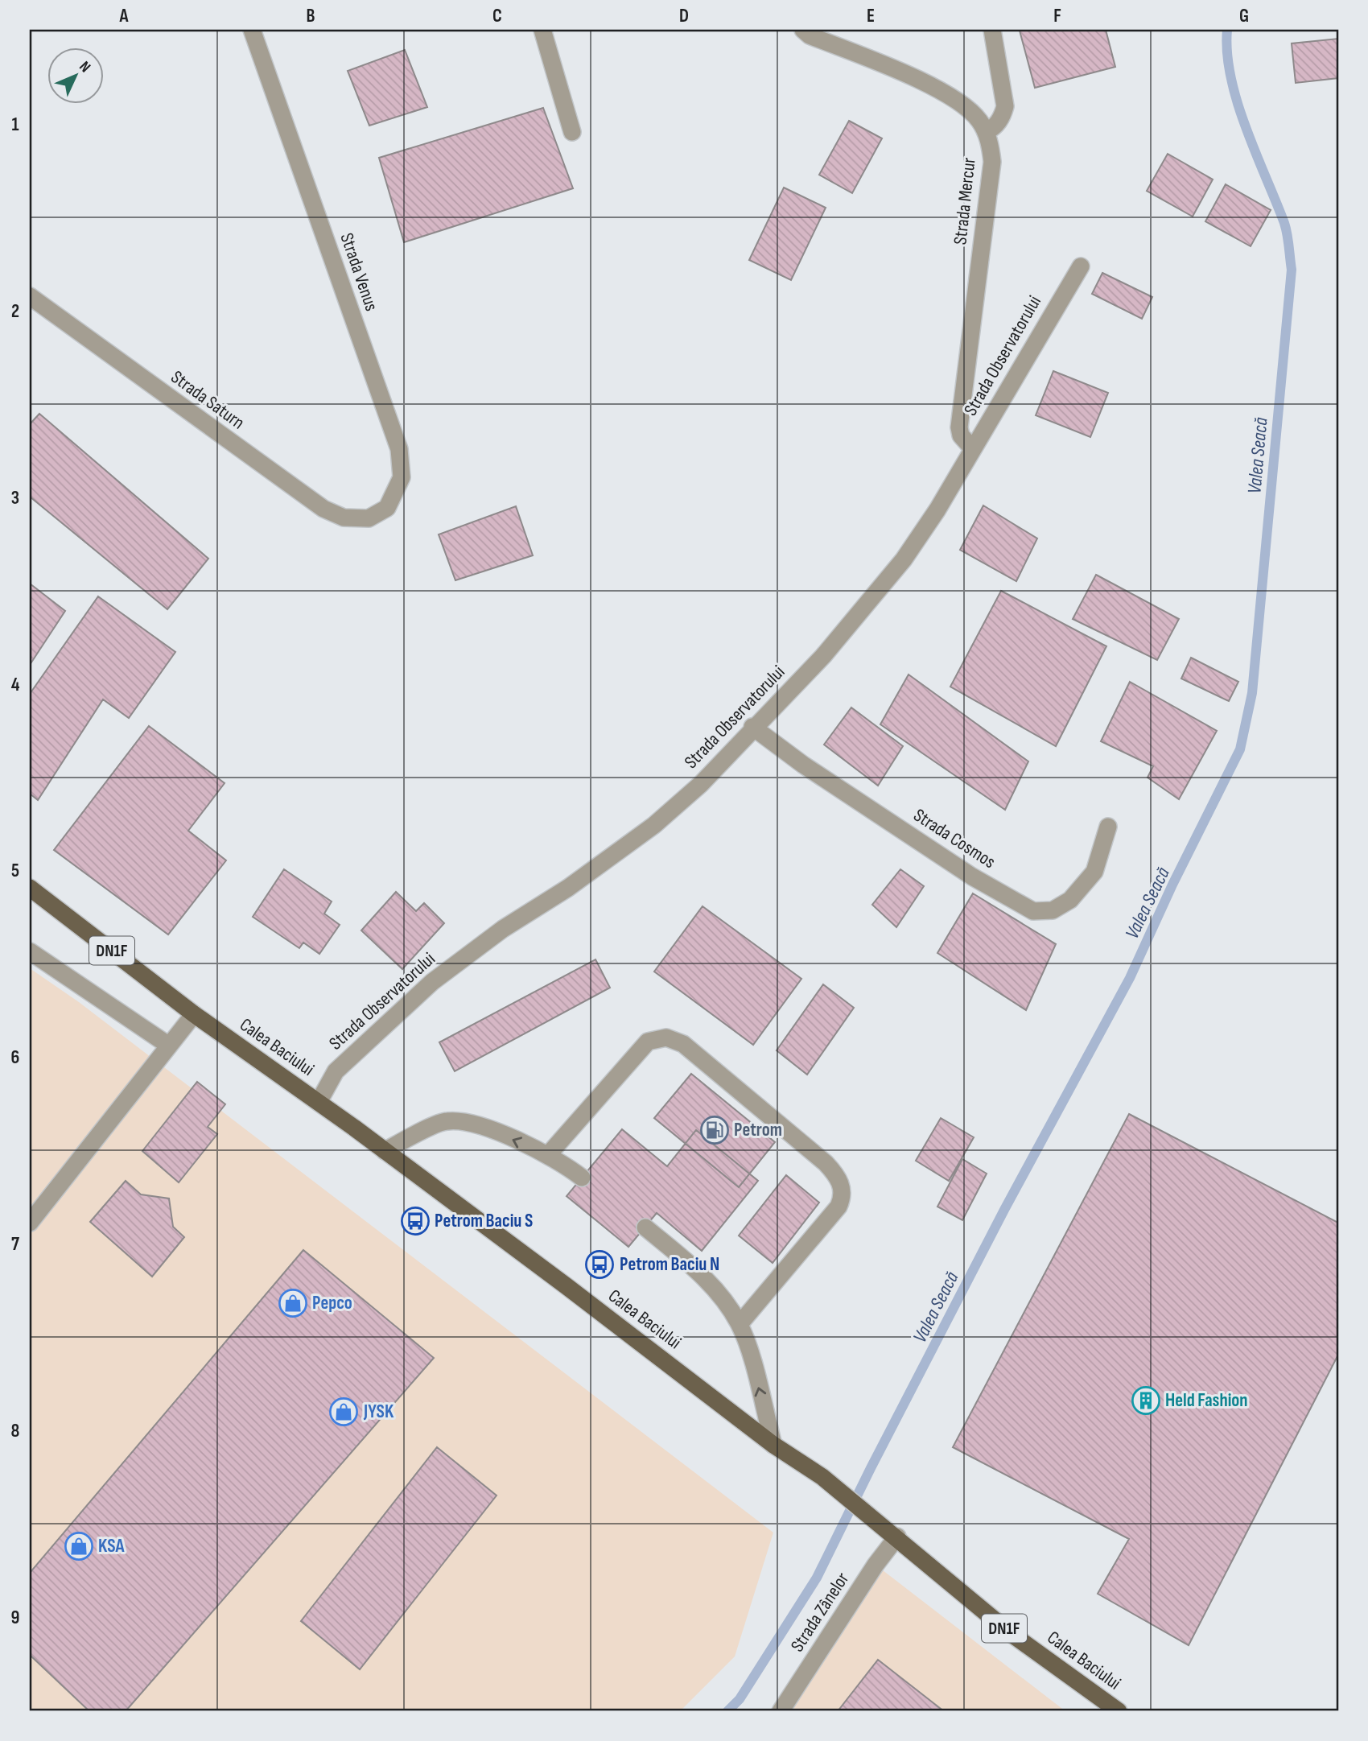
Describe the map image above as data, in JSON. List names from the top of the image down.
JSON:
{
  "streets": {
    "main road": ["DN1F", "Calea Baciului"],
    "street": [
      "Strada Mercur",
      "Strada Venus",
      "Strada Observatorului",
      "Strada Saturn",
      "Strada Cosmos",
      "Strada Zânelor"
    ]
  },
  "crossings": [
    ["Strada Mercur", "Strada Observatorului"],
    ["Strada Venus", "Strada Saturn"],
    ["Strada Observatorului", "Strada Cosmos"],
    ["Strada Observatorului", "Calea Baciului"],
    ["Calea Baciului", "Strada Zânelor"]
  ],
  "water": ["Valea Seacă"],
  "places": {
    "fuel station": ["Petrom"],
    "bus stop": ["Petrom Baciu S", "Petrom Baciu N"],
    "shop": ["Pepco", "JYSK", "KSA"],
    "building": ["Held Fashion"]
  },
  "north": "top right",
  "grid": {
    "columns": [
      "A",
      "B",
      "C",
      "D",
      "E",
      "F",
      "G"
    ],
    "rows": [
      "1",
      "2",
      "3",
      "4",
      "5",
      "6",
      "7",
      "8",
      "9"
    ]
  }
}
